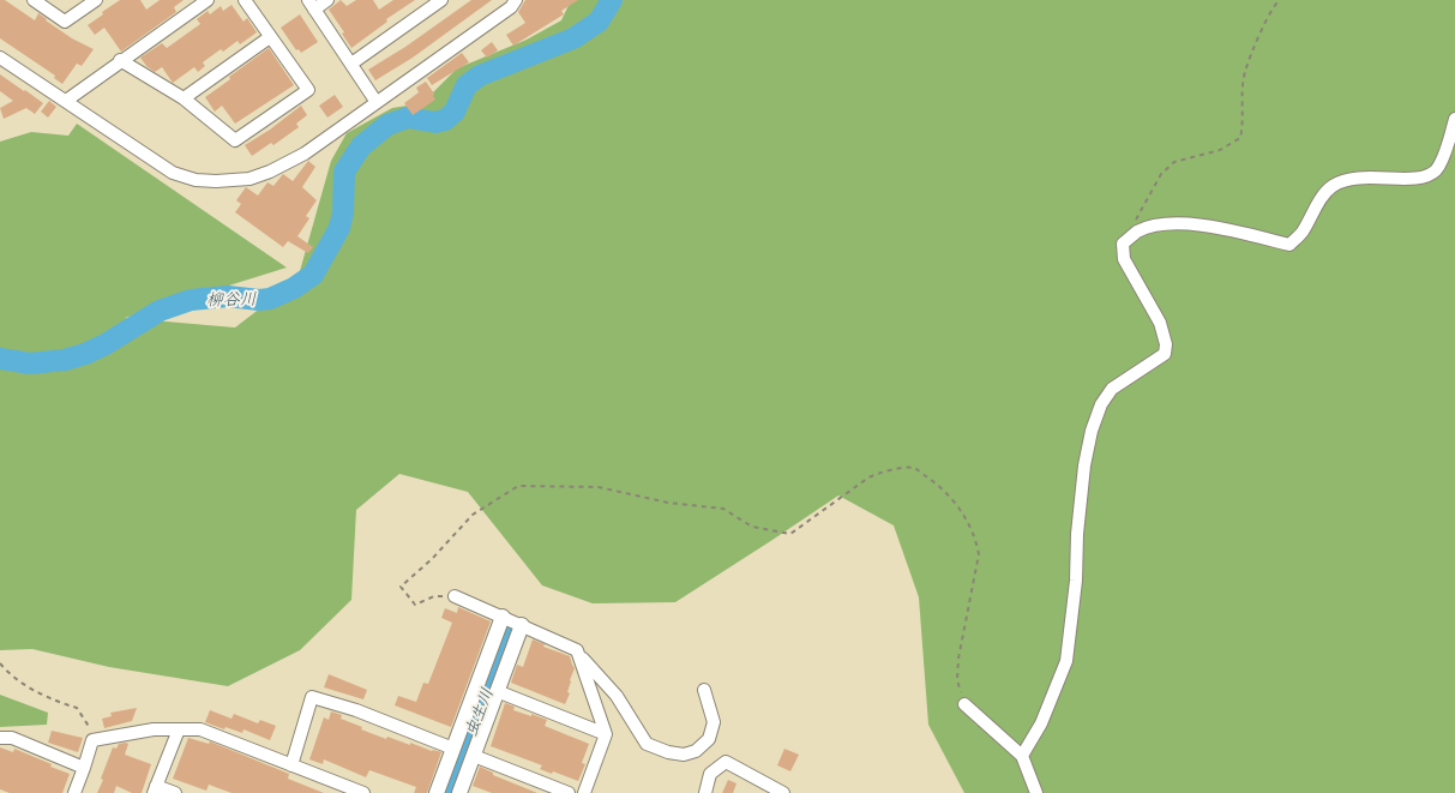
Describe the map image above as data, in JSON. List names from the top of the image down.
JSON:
{
  "water": ["柳谷川", "虫生川"]
}
